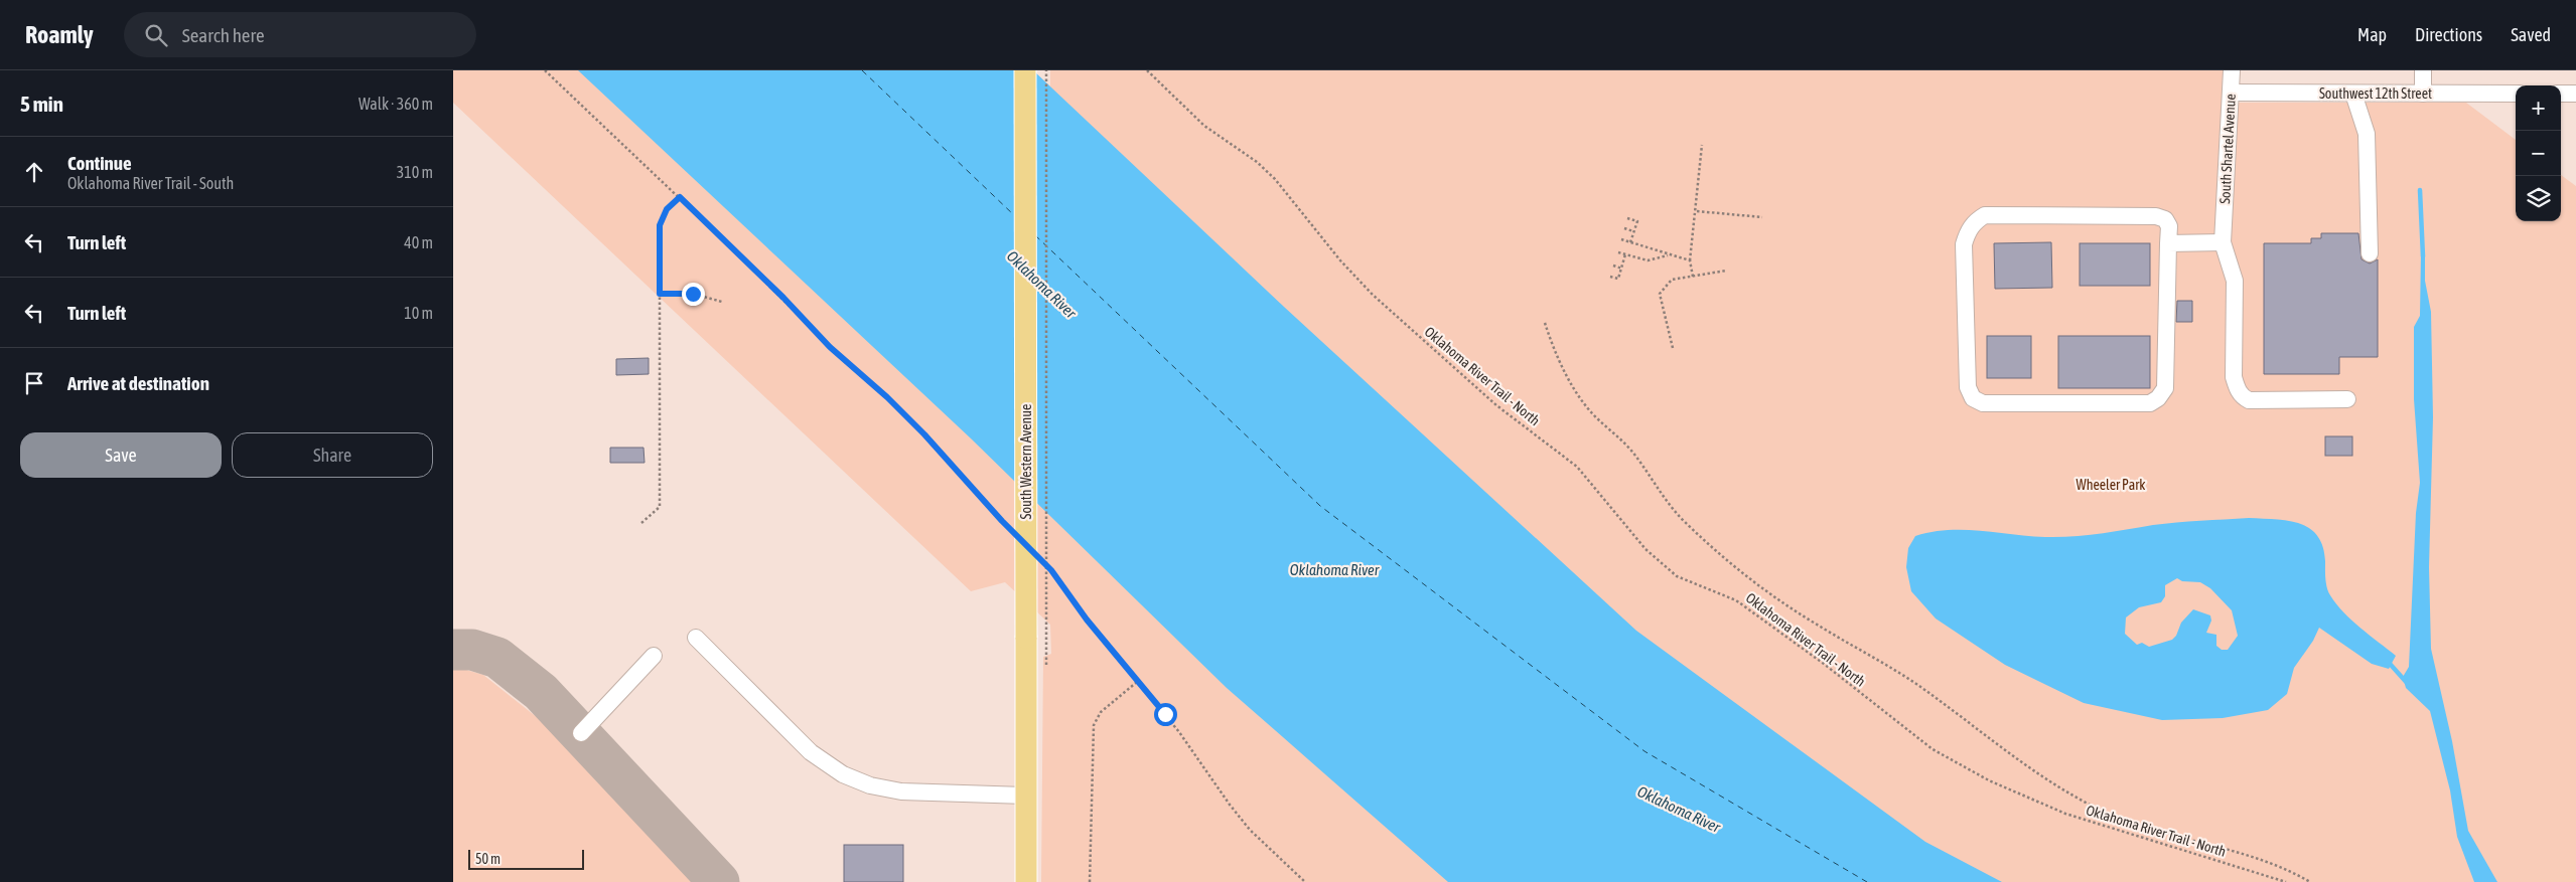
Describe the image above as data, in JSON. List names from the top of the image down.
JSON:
{
  "streets": {
    "main road": ["South Western Avenue"],
    "street": ["Southwest 12th Street", "South Shartel Avenue"],
    "path": ["Oklahoma River Trail - North"]
  },
  "crossings": [
    ["Southwest 12th Street", "South Shartel Avenue"]
  ],
  "water": ["Oklahoma River"],
  "parks": ["Wheeler Park"],
  "scale_bar": "50 m",
  "page": {
    "header": "Roamly",
    "search": "Search here",
    "nav": ["Map", "Directions", "Saved"],
    "heading": ["5 min", "Walk · 360 m"],
    "map_buttons": ["+", "−"],
    "list": [
      ["Continue", "Oklahoma River Trail - South", "310 m"],
      ["Turn left", "40 m"],
      ["Turn left", "10 m"],
      "Arrive at destination"
    ],
    "buttons": ["Save", "Share"],
    "scale": "50 m"
  }
}
